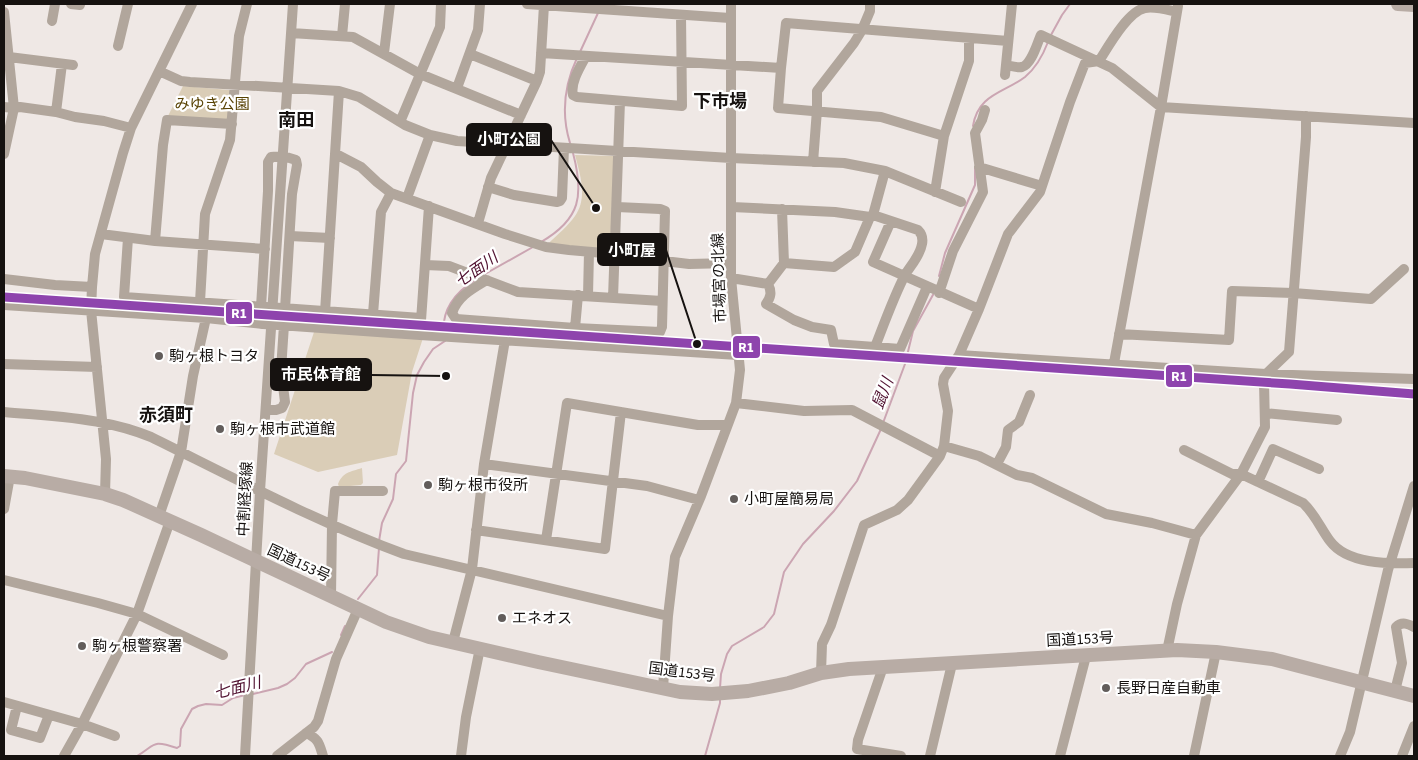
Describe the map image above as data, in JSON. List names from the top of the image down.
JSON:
{
  "streets": {
    "highway": ["国道153号"],
    "street": ["市場宮の北線", "中割経塚線"]
  },
  "crossings": [
    ["市場宮の北線", "国道153号"],
    ["中割経塚線", "国道153号"]
  ],
  "districts": ["下市場", "南田", "赤須町"],
  "water": ["七面川", "鼠川"],
  "parks": ["みゆき公園"],
  "places": [
    "小町公園",
    "小町屋",
    "駒ヶ根トヨタ",
    "市民体育館",
    "駒ヶ根市武道館",
    "駒ヶ根市役所",
    "小町屋簡易局",
    "エネオス",
    "駒ヶ根警察署",
    "長野日産自動車"
  ],
  "lines": ["transit line R1"]
}
